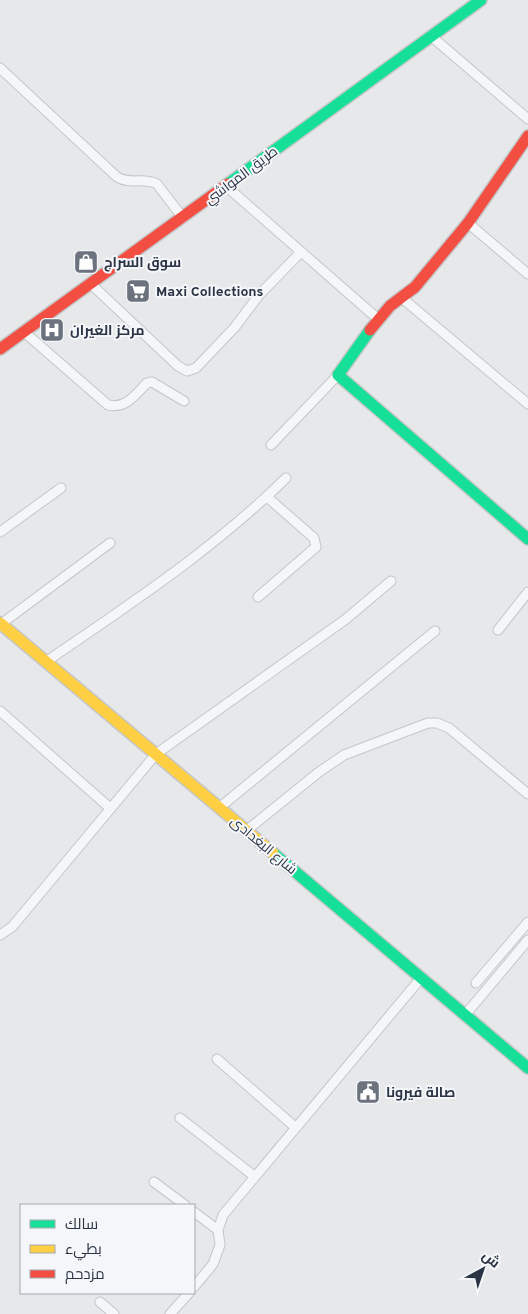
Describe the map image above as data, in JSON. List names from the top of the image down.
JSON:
{
  "streets": {
    "street": ["طريق المواشي", "شارع البغدادى"]
  },
  "places": {
    "shop": ["سوق السراج"],
    "supermarket": ["Maxi Collections"],
    "hospital": ["مركز الغيران"],
    "public building": ["صالة فيرونا"]
  },
  "legend": ["سالك", "بطيء", "مزدحم"],
  "north": "top right"
}
